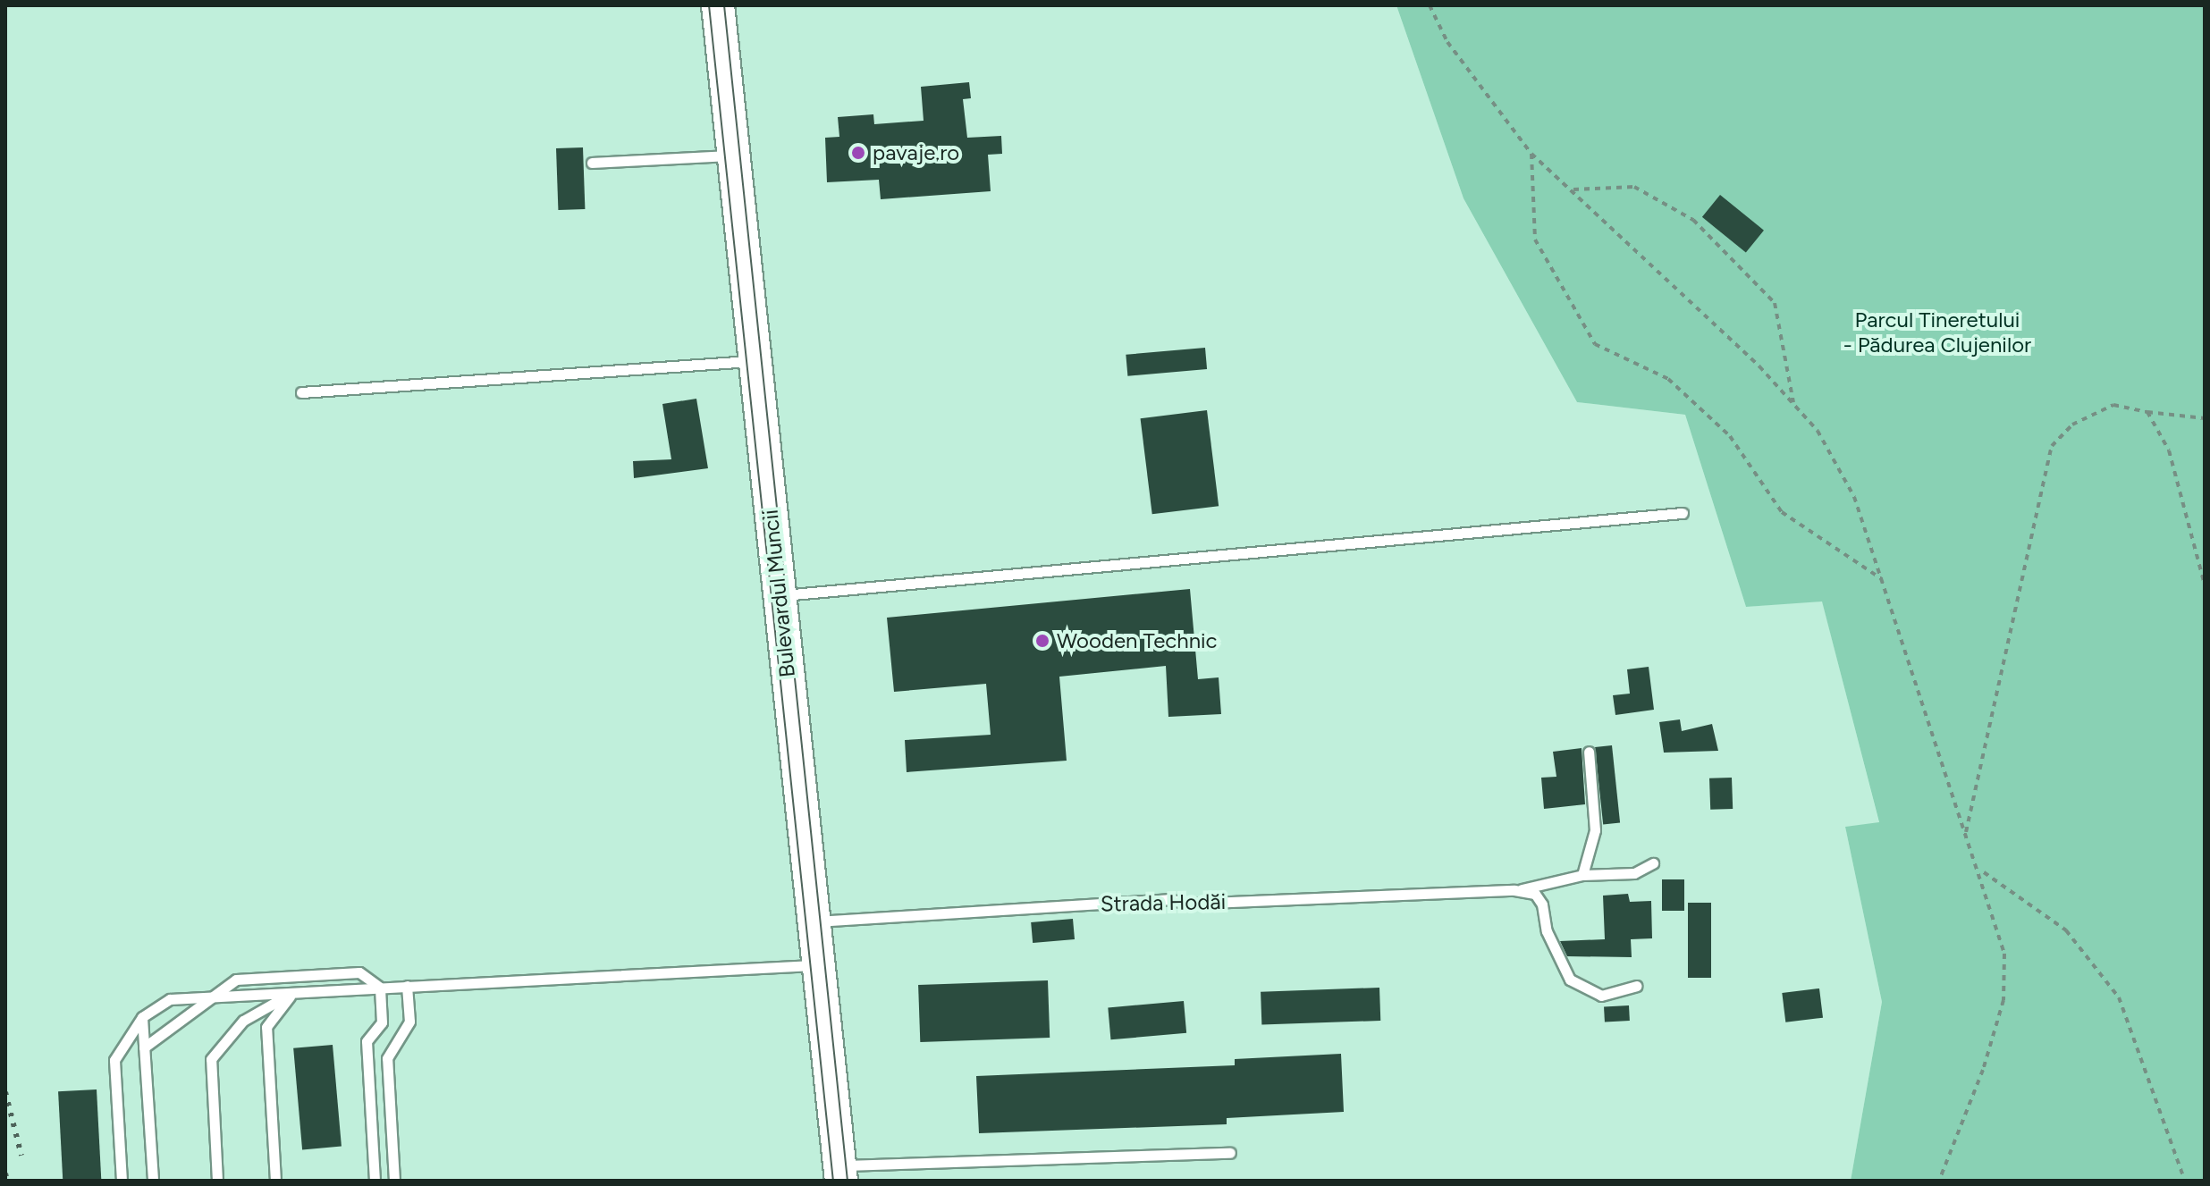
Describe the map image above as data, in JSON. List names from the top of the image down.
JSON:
{
  "streets": {
    "main road": ["Bulevardul Muncii"],
    "lane": ["Strada Hodăi"]
  },
  "crossings": [
    ["Bulevardul Muncii", "Strada Hodăi"]
  ],
  "parks": ["Parcul Tineretului - Pădurea Clujenilor"],
  "places": ["pavaje.ro", "Wooden Technic"]
}
